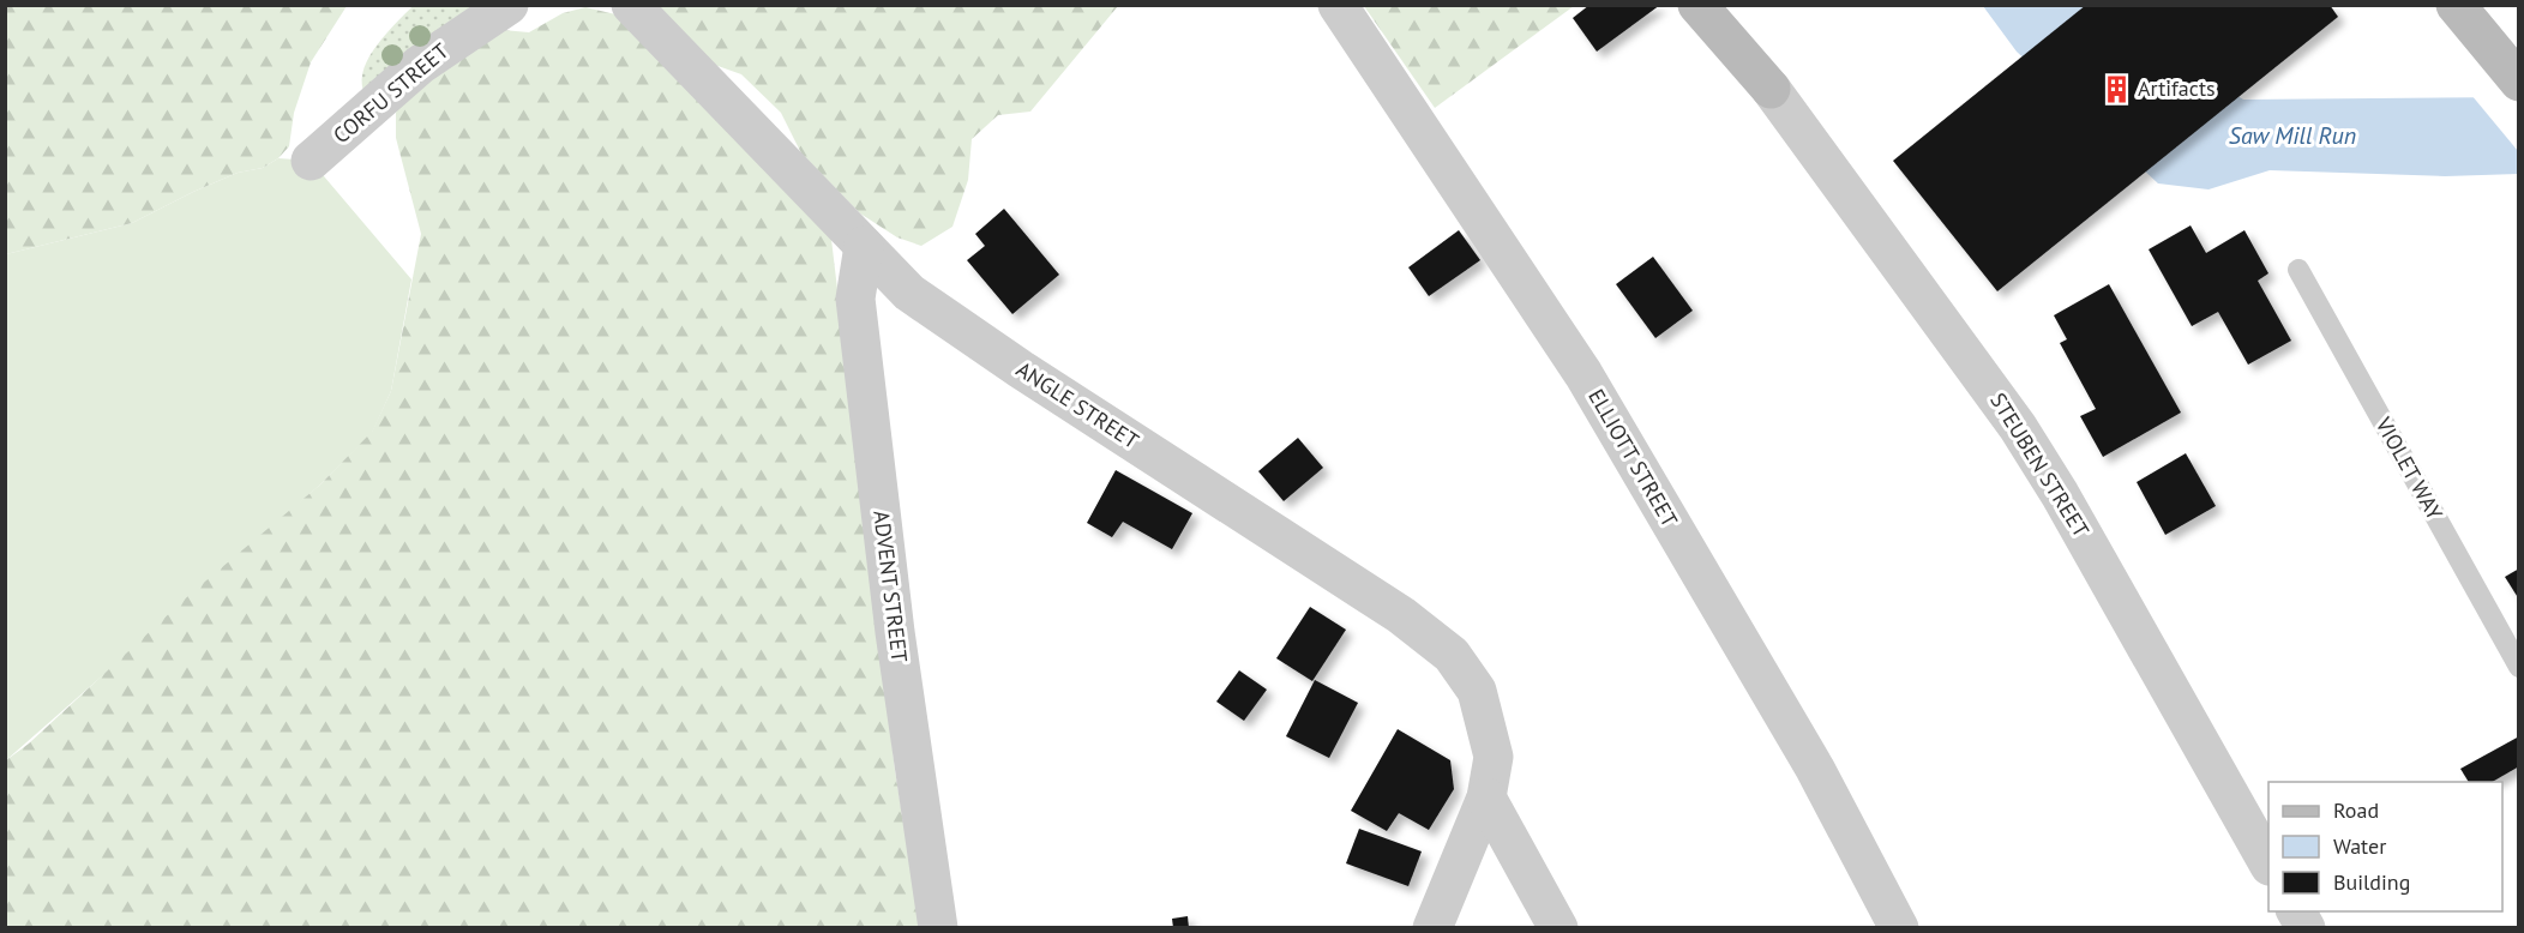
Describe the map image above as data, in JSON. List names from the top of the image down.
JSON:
{
  "streets": {
    "main road": ["STEUBEN STREET"],
    "street": [
      "CORFU STREET",
      "ANGLE STREET",
      "ELLIOTT STREET",
      "ADVENT STREET"
    ],
    "lane": ["VIOLET WAY"]
  },
  "crossings": [
    ["ANGLE STREET", "ADVENT STREET"]
  ],
  "water": ["Saw Mill Run"],
  "places": {
    "building": ["Artifacts"]
  },
  "legend": ["Road", "Water", "Building"]
}
